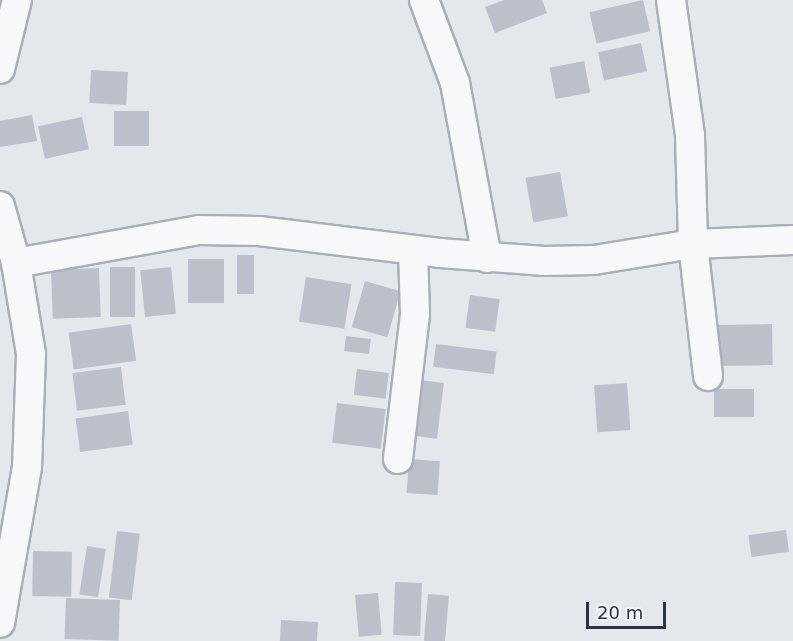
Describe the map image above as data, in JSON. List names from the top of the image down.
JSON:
{
  "scale_bar": "20 m"
}
